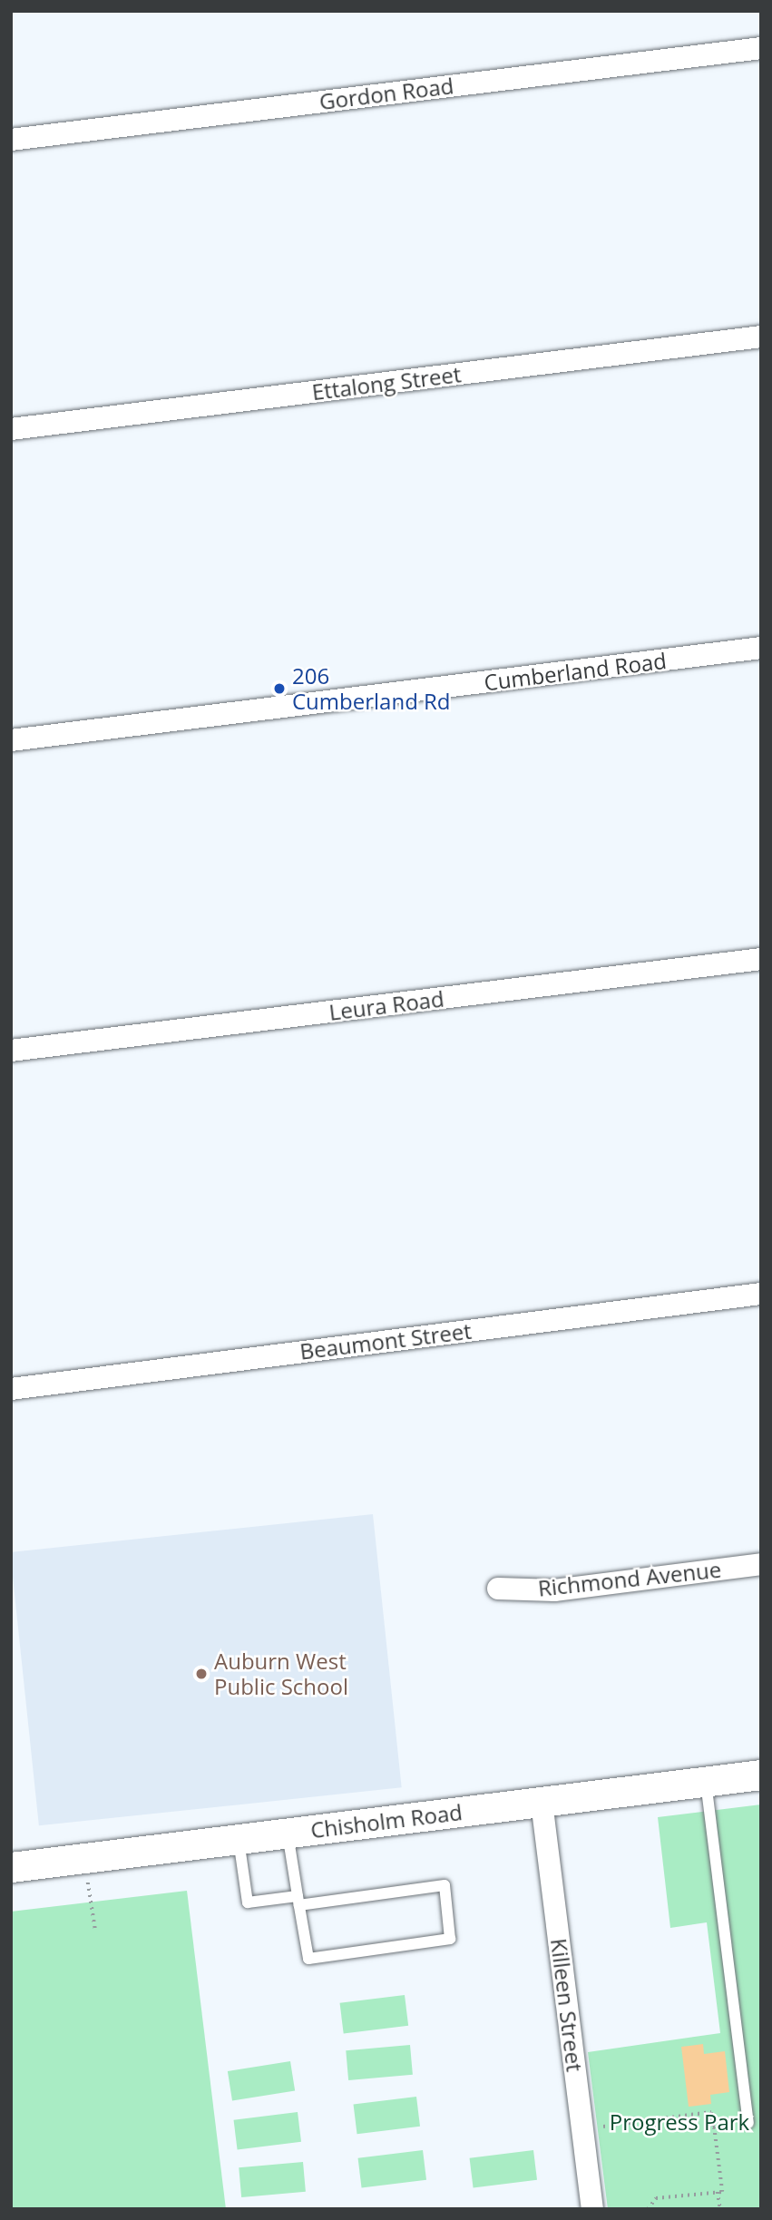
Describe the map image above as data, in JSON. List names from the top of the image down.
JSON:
{
  "streets": {
    "main road": ["Chisholm Road"],
    "street": [
      "Gordon Road",
      "Ettalong Street",
      "Cumberland Road",
      "Leura Road",
      "Beaumont Street",
      "Richmond Avenue",
      "Killeen Street"
    ]
  },
  "crossings": [
    ["Chisholm Road", "Killeen Street"]
  ],
  "parks": ["Progress Park"],
  "places": ["206 Cumberland Rd", "Auburn West Public School"]
}
